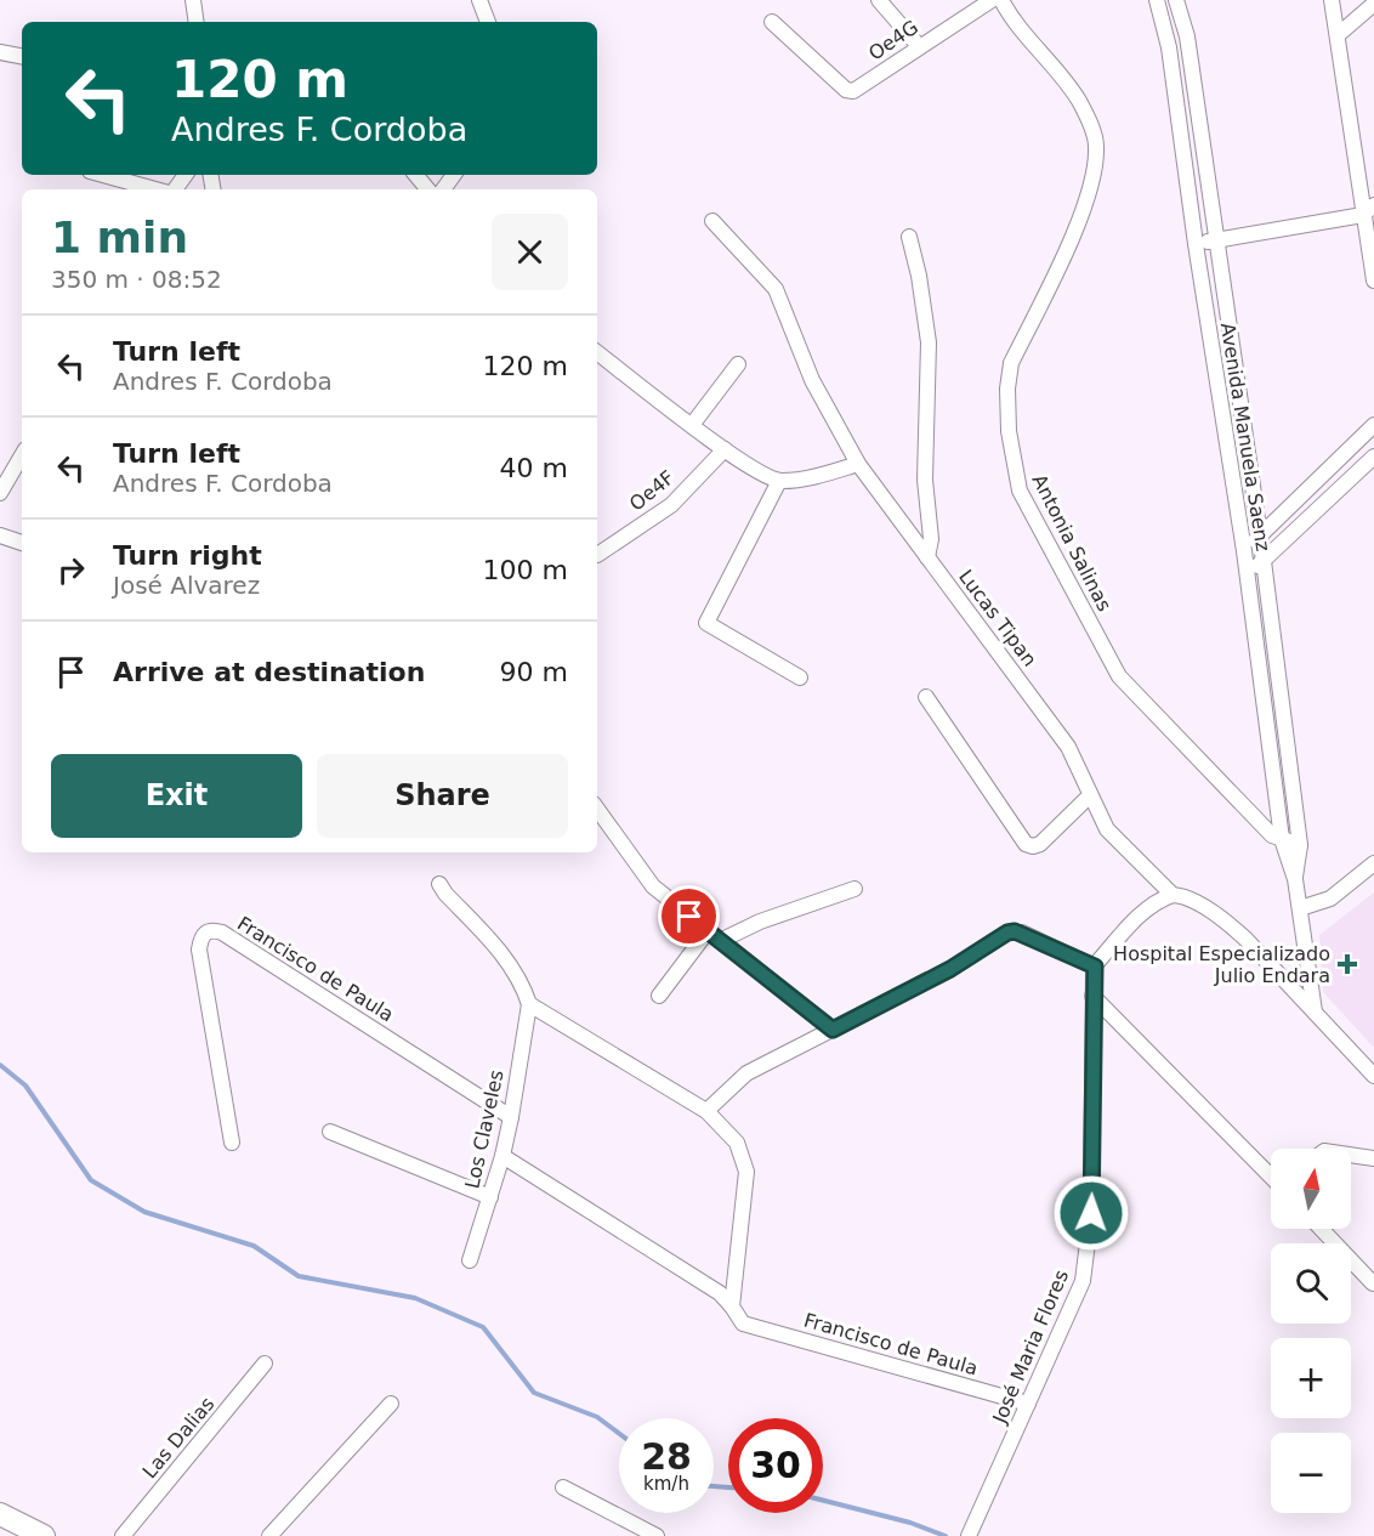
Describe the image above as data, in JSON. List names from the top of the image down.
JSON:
{
  "streets": {
    "street": [
      "Oe4G",
      "Avenida Manuela Saenz",
      "Oe4F",
      "Antonia Salinas",
      "Lucas Tipan",
      "Francisco de Paula",
      "Los Claveles",
      "José Maria Flores",
      "Las Dalias"
    ]
  },
  "crossings": [
    ["Avenida Manuela Saenz", "Antonia Salinas"],
    ["Avenida Manuela Saenz", "Lucas Tipan"],
    ["Francisco de Paula", "Los Claveles"],
    ["Francisco de Paula", "José Maria Flores"]
  ],
  "places": {
    "health": ["Hospital Especializado Julio Endara"]
  },
  "north": "top",
  "page": {
    "turn": ["120 m", "Andres F. Cordoba"],
    "heading": ["1 min", "350 m · 08:52"],
    "list": [
      {
        "name": "Turn left",
        "note": "Andres F. Cordoba",
        "value": "120 m"
      },
      {
        "name": "Turn left",
        "note": "Andres F. Cordoba",
        "value": "40 m"
      },
      {
        "name": "Turn right",
        "note": "José Alvarez",
        "value": "100 m"
      },
      {
        "name": "Arrive at destination",
        "value": "90 m"
      }
    ],
    "buttons": ["Exit", "Share"],
    "map_buttons": ["+", "−"],
    "speed": "28 km/h",
    "limit": "30"
  }
}
